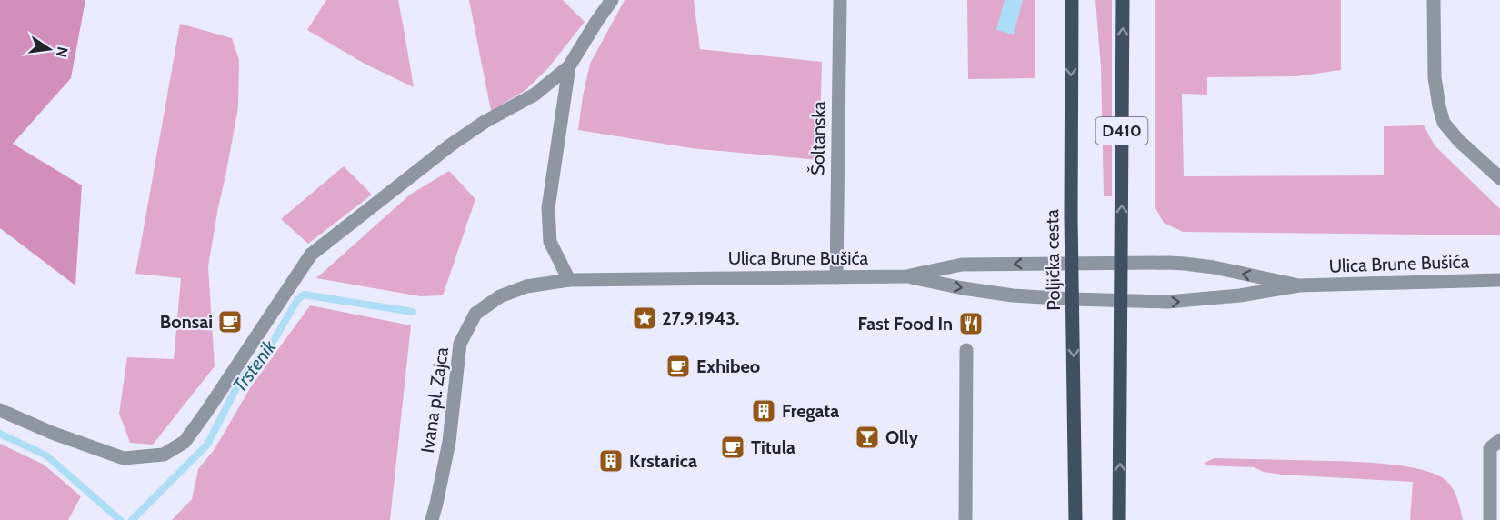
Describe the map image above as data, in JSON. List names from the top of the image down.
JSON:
{
  "streets": {
    "main road": ["D410", "Poljička cesta"],
    "street": ["Šoltanska", "Ulica Brune Bušića", "Ivana pl. Zajca"]
  },
  "crossings": [
    ["D410", "Ulica Brune Bušića"],
    ["Šoltanska", "Ulica Brune Bušića"],
    ["Ulica Brune Bušića", "Poljička cesta"],
    ["Ulica Brune Bušića", "Ivana pl. Zajca"]
  ],
  "water": ["Trstenik"],
  "places": {
    "place": ["27.9.1943."],
    "cafe": ["Bonsai", "Exhibeo", "Titula"],
    "restaurant": ["Fast Food In"],
    "building": ["Fregata", "Krstarica"],
    "bar": ["Olly"]
  },
  "north": "right"
}
